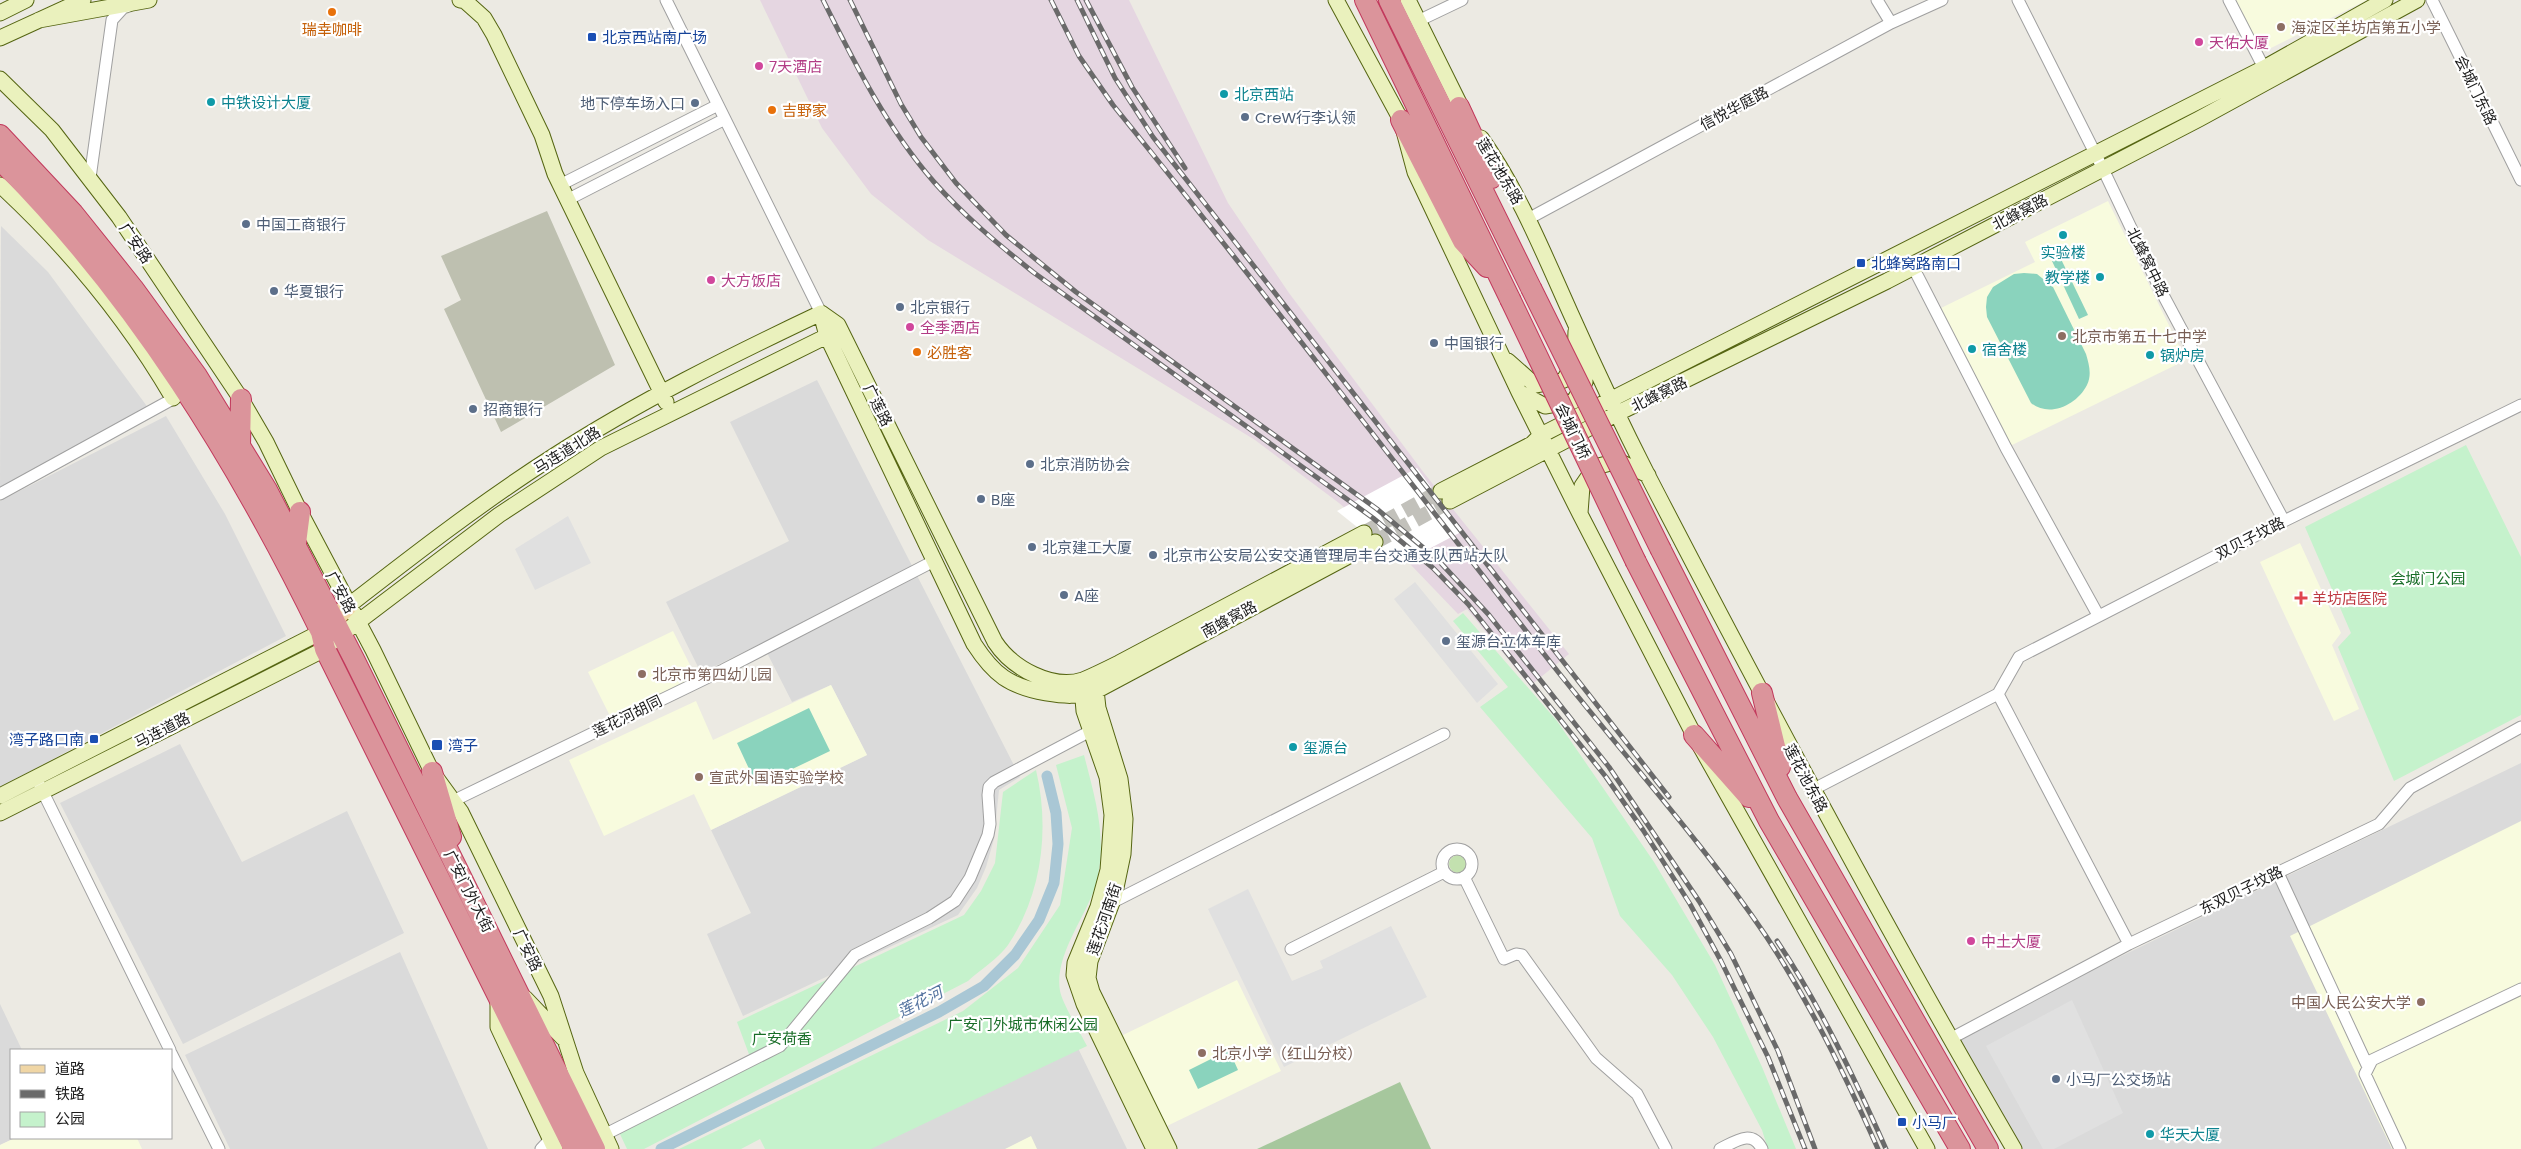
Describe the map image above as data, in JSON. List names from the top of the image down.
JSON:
{
  "streets": {
    "highway": [
      "莲花池东路",
      "广安路",
      "会城门桥",
      "广安门外大街"
    ],
    "main road": ["马连道北路"],
    "street": [
      "会城门东路",
      "信悦华庭路",
      "北蜂窝路",
      "北蜂窝中路",
      "广莲路",
      "双贝子坟路",
      "南蜂窝路",
      "莲花河胡同",
      "马连道路",
      "东双贝子坟路",
      "莲花河南街"
    ]
  },
  "crossings": [
    ["信悦华庭路", "莲花池东路"],
    ["莲花池东路", "北蜂窝路"],
    ["莲花池东路", "会城门桥"],
    ["莲花池东路", "东双贝子坟路"],
    ["北蜂窝路", "北蜂窝中路"],
    ["广安路", "马连道北路"],
    ["广安路", "莲花河胡同"],
    ["广安路", "马连道路"],
    ["广安路", "广安门外大街"],
    ["北蜂窝中路", "双贝子坟路"],
    ["广莲路", "马连道北路"],
    ["广莲路", "南蜂窝路"],
    ["广莲路", "莲花河胡同"],
    ["广莲路", "莲花河南街"],
    ["马连道北路", "马连道路"],
    ["马连道北路", "广安门外大街"],
    ["南蜂窝路", "莲花河南街"],
    ["马连道路", "广安门外大街"]
  ],
  "water": ["莲花河"],
  "parks": ["会城门公园", "广安门外城市休闲公园", "广安荷香"],
  "places": {
    "other": [
      "瑞幸咖啡",
      "海淀区羊坊店第五小学",
      "天佑大厦",
      "7天酒店",
      "北京西站",
      "中铁设计大厦",
      "地下停车场入口",
      "吉野家",
      "CreW行李认领",
      "中国工商银行",
      "实验楼",
      "教学楼",
      "大方饭店",
      "华夏银行",
      "北京银行",
      "全季酒店",
      "北京市第五十七中学",
      "中国银行",
      "宿舍楼",
      "必胜客",
      "锅炉房",
      "招商银行",
      "北京消防协会",
      "B座",
      "北京建工大厦",
      "北京市公安局公安交通管理局丰台交通支队西站大队",
      "A座",
      "玺源台立体车库",
      "北京市第四幼儿园",
      "玺源台",
      "宣武外国语实验学校",
      "中土大厦",
      "中国人民公安大学",
      "北京小学（红山分校）",
      "小马厂公交场站",
      "华天大厦"
    ],
    "transit": [
      "北京西站南广场",
      "北蜂窝路南口",
      "湾子路口南",
      "湾子",
      "小马厂"
    ],
    "health": ["羊坊店医院"]
  },
  "legend": ["道路", "铁路", "公园"]
}
